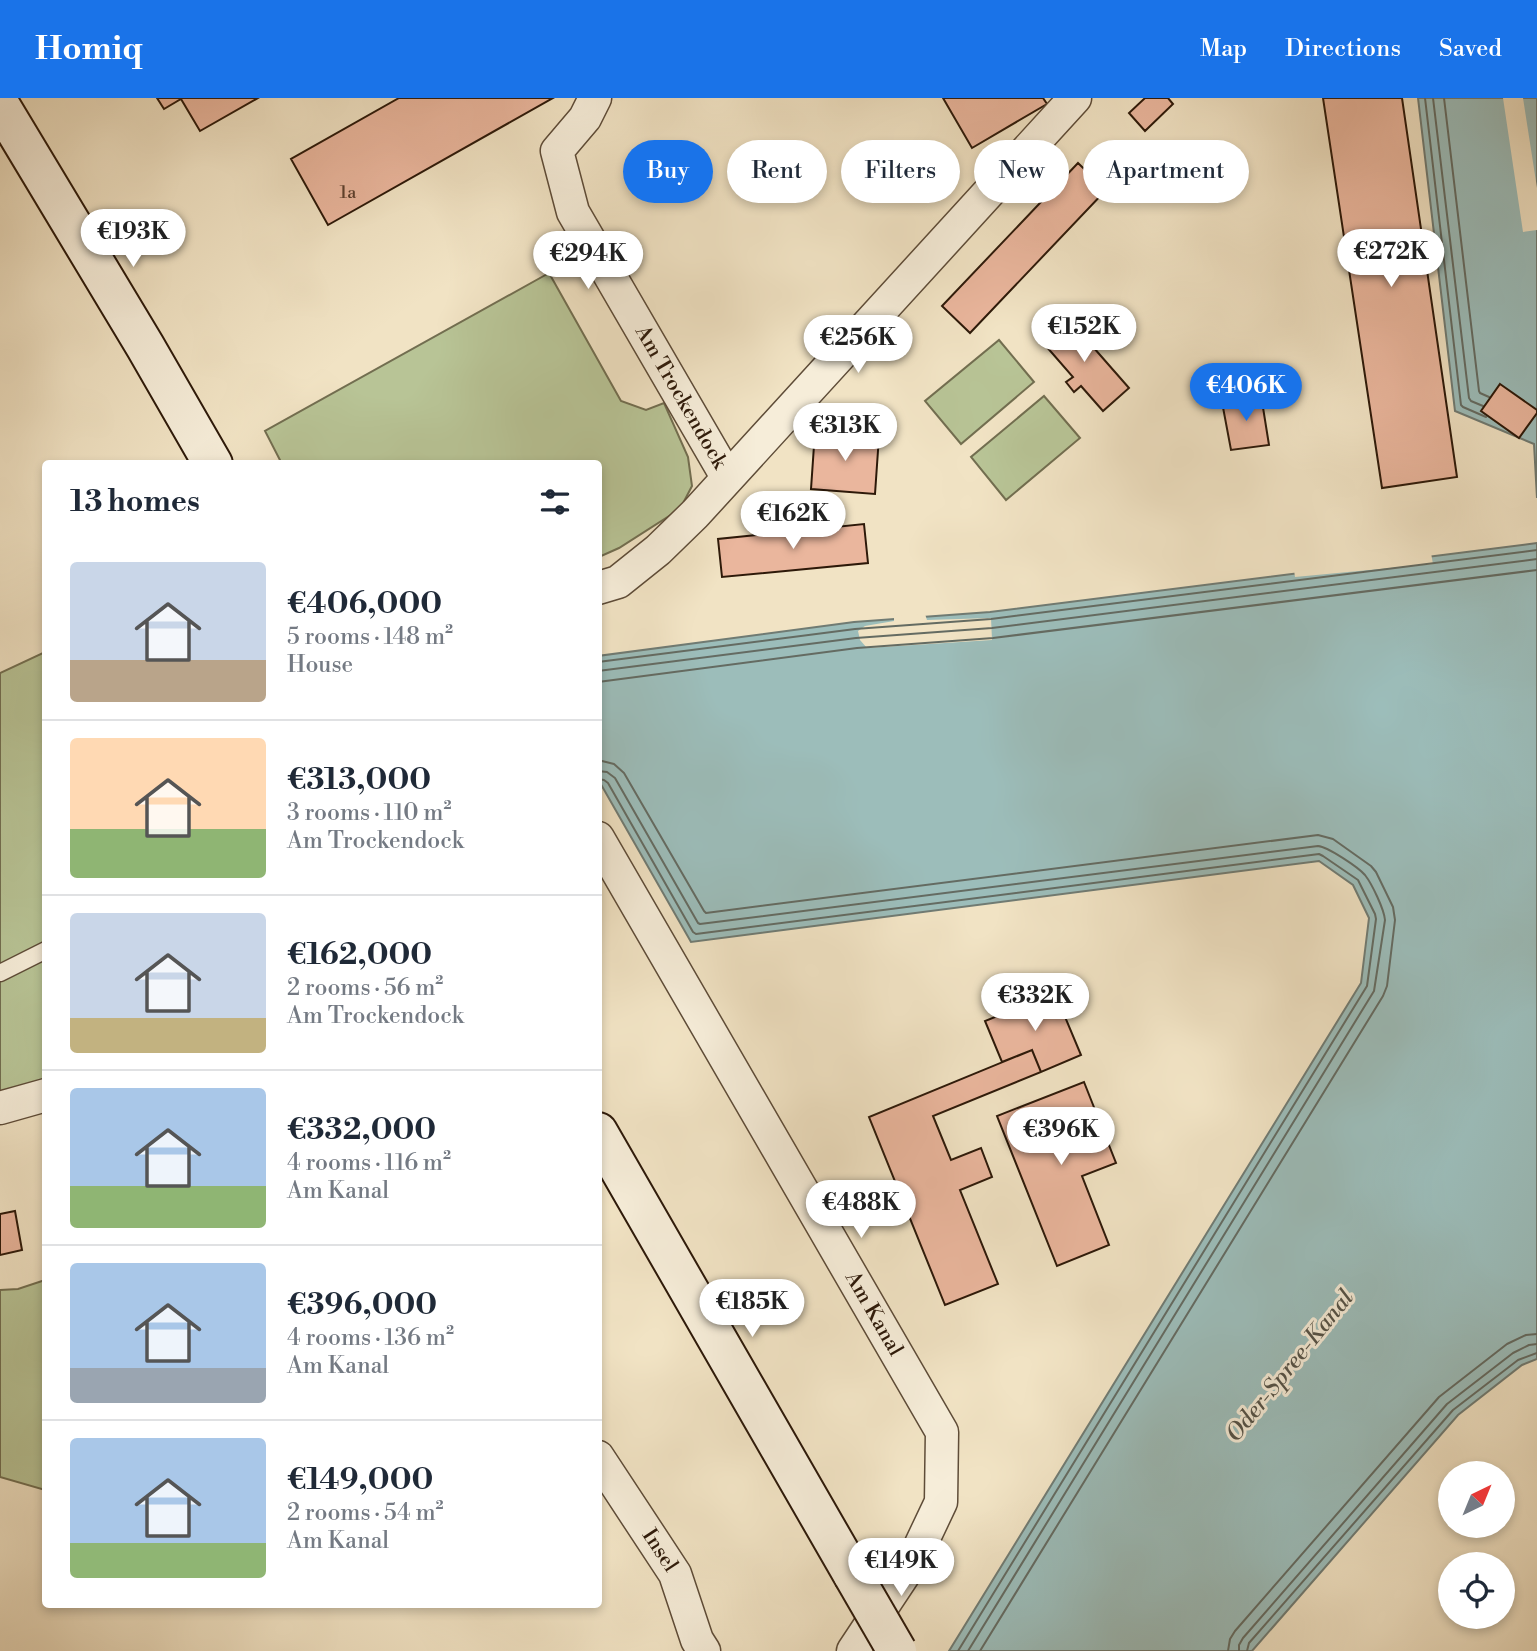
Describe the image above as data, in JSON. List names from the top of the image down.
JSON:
{
  "streets": {
    "street": ["Am Trockendock", "Am Kanal", "Insel"]
  },
  "water": ["Oder-Spree-Kanal"],
  "house_numbers": ["1a"],
  "north": "top right",
  "page": {
    "header": "Homiq",
    "nav": ["Map", "Directions", "Saved"],
    "chip": [
      "Buy",
      "Rent",
      "Filters",
      "New",
      "Apartment"
    ],
    "price": [
      "€193K",
      "€272K",
      "€294K",
      "€152K",
      "€256K",
      "€406K",
      "€313K",
      "€162K",
      "€332K",
      "€396K",
      "€488K",
      "€185K",
      "€149K"
    ],
    "heading": "13 homes",
    "list": [
      {
        "name": "€406,000",
        "note": "5 rooms · 148 m² · House"
      },
      {
        "name": "€313,000",
        "note": "3 rooms · 110 m² · Am Trockendock"
      },
      {
        "name": "€162,000",
        "note": "2 rooms · 56 m² · Am Trockendock"
      },
      {
        "name": "€332,000",
        "note": "4 rooms · 116 m² · Am Kanal"
      },
      {
        "name": "€396,000",
        "note": "4 rooms · 136 m² · Am Kanal"
      },
      {
        "name": "€149,000",
        "note": "2 rooms · 54 m² · Am Kanal"
      }
    ]
  }
}
